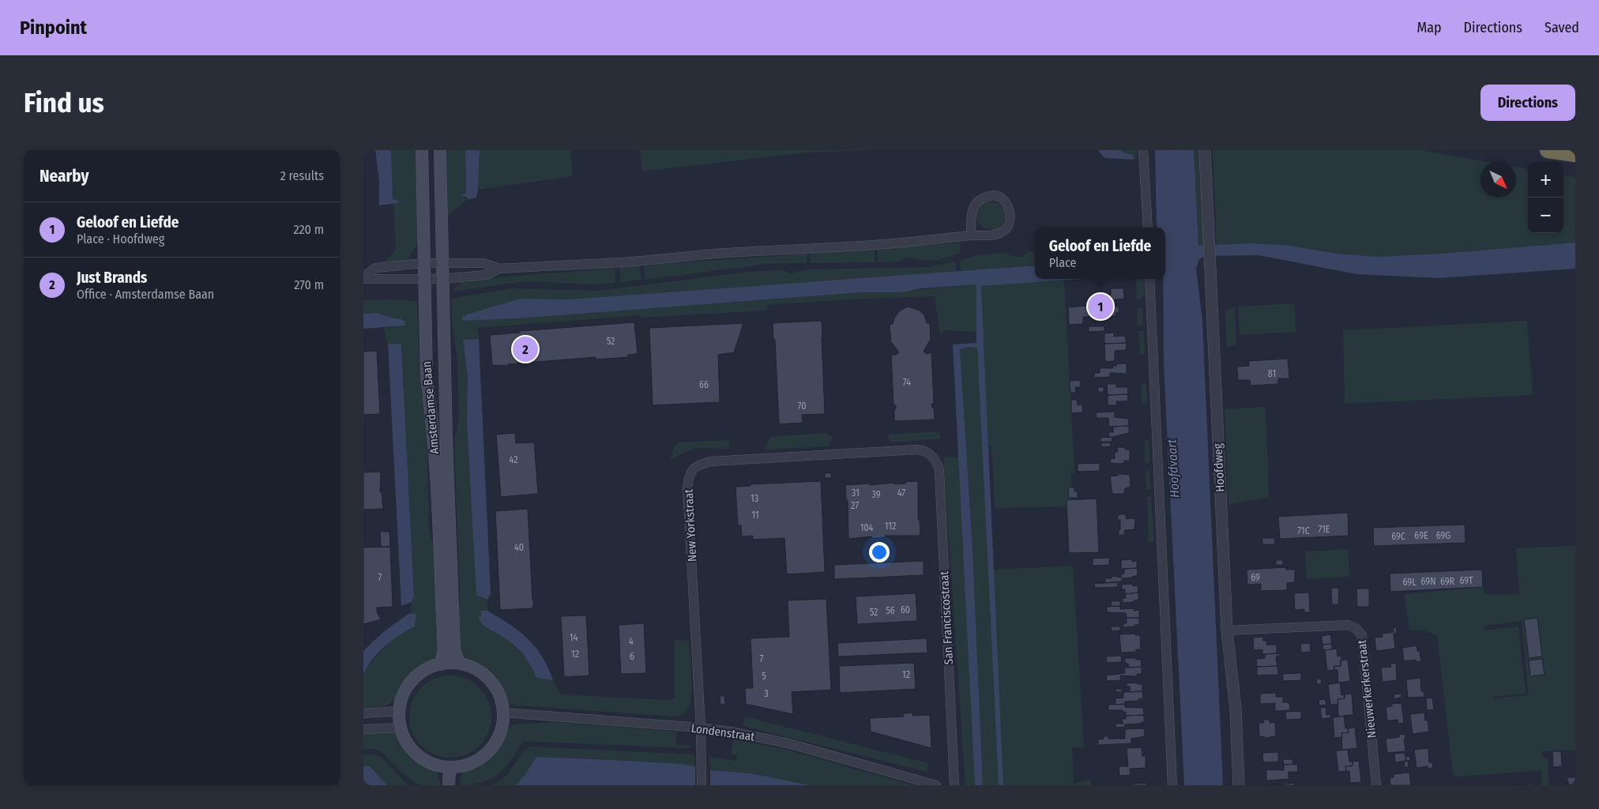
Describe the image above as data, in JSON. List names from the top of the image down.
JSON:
{
  "streets": {
    "main road": ["Amsterdamse Baan"],
    "street": [
      "Hoofdweg",
      "New Yorkstraat",
      "San Franciscostraat",
      "Nieuwerkerkerstraat",
      "Londenstraat"
    ]
  },
  "crossings": [
    ["Amsterdamse Baan", "Londenstraat"],
    ["Hoofdweg", "Nieuwerkerkerstraat"],
    ["New Yorkstraat", "San Franciscostraat"],
    ["New Yorkstraat", "Londenstraat"]
  ],
  "water": ["Hoofdvaart"],
  "house_numbers": [
    "52",
    "81",
    "74",
    "66",
    "70",
    "42",
    "31",
    "47",
    "39",
    "13",
    "27",
    "11",
    "112",
    "104",
    "71E",
    "71C",
    "69E",
    "69G",
    "69C",
    "40",
    "7",
    "69",
    "69T",
    "69N",
    "69R",
    "69L",
    "60",
    "56",
    "52",
    "14",
    "4",
    "12",
    "6",
    "7",
    "12",
    "5",
    "3"
  ],
  "north": "bottom right",
  "page": {
    "header": "Pinpoint",
    "nav": ["Map", "Directions", "Saved"],
    "buttons": "Directions",
    "title": "Find us",
    "heading": ["Nearby", "2 results"],
    "map_buttons": ["+", "−"],
    "list": [
      {
        "mark": "1",
        "name": "Geloof en Liefde",
        "note": "Place · Hoofdweg",
        "value": "220 m"
      },
      {
        "mark": "2",
        "name": "Just Brands",
        "note": "Office · Amsterdamse Baan",
        "value": "270 m"
      }
    ],
    "popup": ["Geloof en Liefde", "Place"],
    "pins": ["1", "2"]
  }
}
